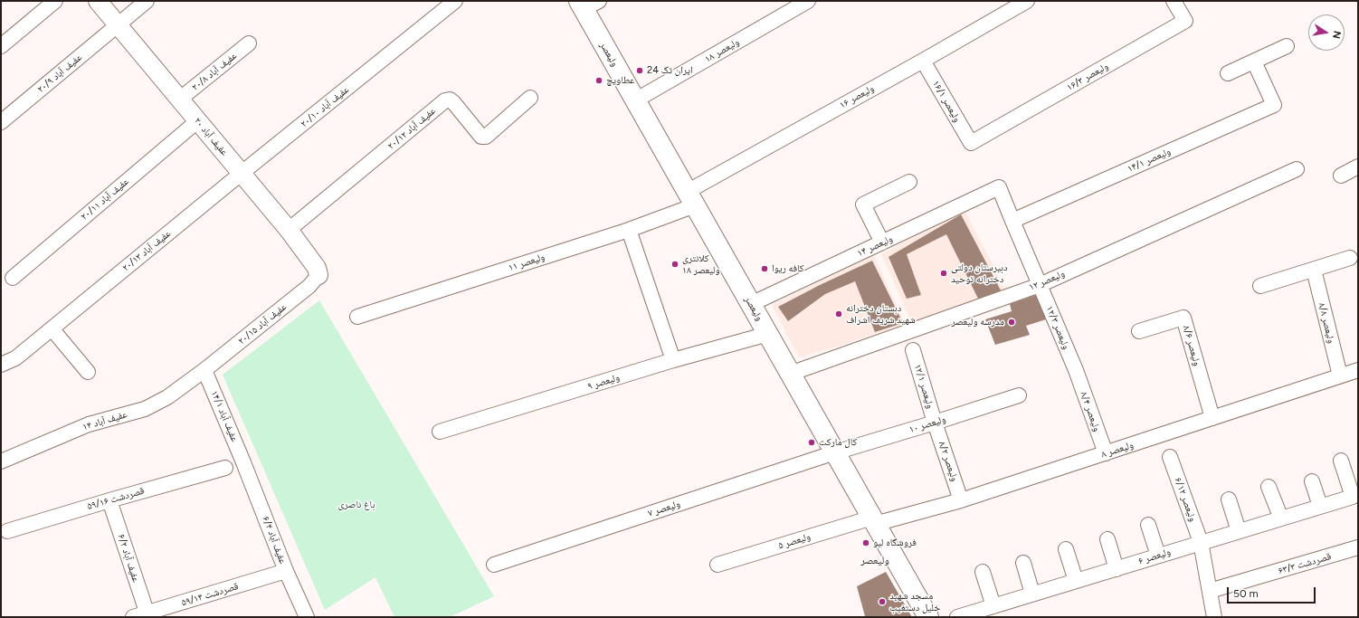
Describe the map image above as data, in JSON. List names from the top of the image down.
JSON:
{
  "streets": {
    "main road": ["ولیعصر"],
    "street": [
      "۱۸ ولیعصر",
      "عفیف آباد ۲۰/۸",
      "عفیف آباد ۲۰/۹",
      "۱۶/۳ ولیعصر",
      "۱۶ ولیعصر",
      "۱۶/۱ ولیعصر",
      "عفیف آباد ۲۰/۱۰",
      "عفیف آباد ۲۰/۱۲",
      "عفیف آباد ۲۰",
      "۱۴/۱ ولیعصر",
      "عفیف آباد ۲۰/۱۱",
      "۱۴ ولیعصر",
      "عفیف آباد ۲۰/۱۳",
      "۱۱ ولیعصر",
      "۱۲ ولیعصر",
      "۸/۸ ولیعصر",
      "عفیف آباد ۲۰/۱۵",
      "۱۲/۳ ولیعصر",
      "۸/۶ ولیعصر",
      "۹ ولیعصر",
      "۱۲/۱ ولیعصر",
      "۸/۴ ولیعصر",
      "عفیف آباد ۱۴/۱",
      "عفیف آباد ۱۴",
      "۱۰ ولیعصر",
      "۸ ولیعصر",
      "۸/۲ ولیعصر",
      "۵۹/۱۶ قصردشت",
      "۶/۱۲ ولیعصر",
      "۷ ولیعصر",
      "عفیف آباد ۶/۴",
      "۵ ولیعصر",
      "۶ ولیعصر",
      "عفیف آباد ۶/۲",
      "۶۳/۳ قصردشت",
      "۵۹/۱۴ قصردشت"
    ]
  },
  "crossings": [
    ["۱۸ ولیعصر", "ولیعصر"],
    ["ولیعصر", "۱۶ ولیعصر"],
    ["ولیعصر", "۱۴ ولیعصر"],
    ["ولیعصر", "۱۱ ولیعصر"],
    ["ولیعصر", "۱۲ ولیعصر"],
    ["ولیعصر", "۹ ولیعصر"],
    ["ولیعصر", "۱۰ ولیعصر"],
    ["ولیعصر", "۸ ولیعصر"],
    ["ولیعصر", "۷ ولیعصر"],
    ["ولیعصر", "۵ ولیعصر"],
    ["عفیف آباد ۲۰/۸", "عفیف آباد ۲۰"],
    ["عفیف آباد ۲۰/۹", "عفیف آباد ۲۰"],
    ["۱۶/۳ ولیعصر", "۱۶/۱ ولیعصر"],
    ["۱۶ ولیعصر", "۱۶/۱ ولیعصر"],
    ["۱۶ ولیعصر", "۱۱ ولیعصر"],
    ["عفیف آباد ۲۰/۱۰", "عفیف آباد ۲۰"],
    ["عفیف آباد ۲۰/۱۰", "عفیف آباد ۲۰/۱۳"],
    ["عفیف آباد ۲۰/۱۲", "عفیف آباد ۲۰"],
    ["عفیف آباد ۲۰", "عفیف آباد ۲۰/۱۱"],
    ["عفیف آباد ۲۰", "عفیف آباد ۲۰/۱۳"],
    ["عفیف آباد ۲۰", "عفیف آباد ۲۰/۱۵"],
    ["۱۴/۱ ولیعصر", "۱۴ ولیعصر"],
    ["۱۴/۱ ولیعصر", "۱۲/۳ ولیعصر"],
    ["۱۴ ولیعصر", "۱۲/۳ ولیعصر"],
    ["۱۲ ولیعصر", "۱۲/۳ ولیعصر"],
    ["۸/۸ ولیعصر", "۸ ولیعصر"],
    ["عفیف آباد ۲۰/۱۵", "عفیف آباد ۱۴/۱"],
    ["عفیف آباد ۲۰/۱۵", "عفیف آباد ۱۴"],
    ["۱۲/۳ ولیعصر", "۸/۴ ولیعصر"],
    ["۸/۶ ولیعصر", "۸ ولیعصر"],
    ["۱۲/۱ ولیعصر", "۱۰ ولیعصر"],
    ["۱۲/۱ ولیعصر", "۸/۲ ولیعصر"],
    ["۸/۴ ولیعصر", "۸ ولیعصر"],
    ["عفیف آباد ۱۴/۱", "عفیف آباد ۱۴"],
    ["عفیف آباد ۱۴/۱", "عفیف آباد ۶/۴"],
    ["۱۰ ولیعصر", "۸/۲ ولیعصر"],
    ["۱۰ ولیعصر", "۷ ولیعصر"],
    ["۸ ولیعصر", "۸/۲ ولیعصر"],
    ["۸ ولیعصر", "۵ ولیعصر"],
    ["۵۹/۱۶ قصردشت", "عفیف آباد ۶/۲"],
    ["۶/۱۲ ولیعصر", "۶ ولیعصر"],
    ["۶/۱۲ ولیعصر", "۶۳/۳ قصردشت"],
    ["عفیف آباد ۶/۴", "۵۹/۱۴ قصردشت"],
    ["عفیف آباد ۶/۲", "۵۹/۱۴ قصردشت"]
  ],
  "districts": ["ولیعصر"],
  "parks": ["باغ ناصری"],
  "places": [
    "ایران تک 24",
    "عطاویچ",
    "کلانتری ۱۸ ولیعصر",
    "کافه ریوا",
    "دبیرستان دولتی دخترانه توحید",
    "دبستان دخترانه شهید شریف اشراف",
    "مدرسه ولیعصر",
    "کال مارکت",
    "فروشگاه لیو",
    "مسجد شهید خلیل دستغیب"
  ],
  "scale_bar": "50 m",
  "north": "right"
}
